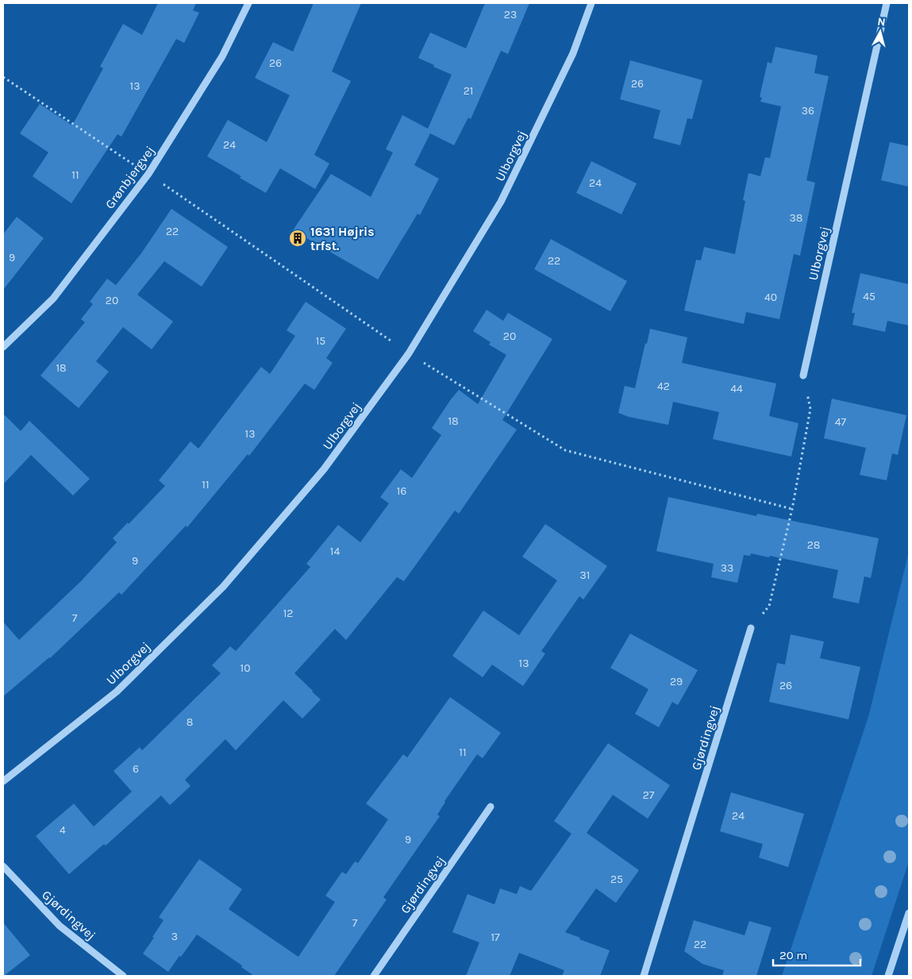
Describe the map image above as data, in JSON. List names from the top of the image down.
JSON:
{
  "streets": {
    "street": ["Ulborgvej", "Grønbjergvej", "Gjørdingvej"]
  },
  "places": {
    "building": ["1631 Højris trfst."]
  },
  "house_numbers": [
    "23",
    "26",
    "26",
    "13",
    "21",
    "36",
    "24",
    "11",
    "24",
    "38",
    "22",
    "9",
    "22",
    "45",
    "40",
    "20",
    "20",
    "15",
    "18",
    "42",
    "44",
    "18",
    "47",
    "13",
    "11",
    "16",
    "28",
    "14",
    "9",
    "33",
    "31",
    "12",
    "7",
    "13",
    "10",
    "29",
    "26",
    "8",
    "11",
    "6",
    "27",
    "24",
    "4",
    "9",
    "25",
    "7",
    "3",
    "17",
    "22"
  ],
  "scale_bar": "20 m",
  "north": "top"
}
